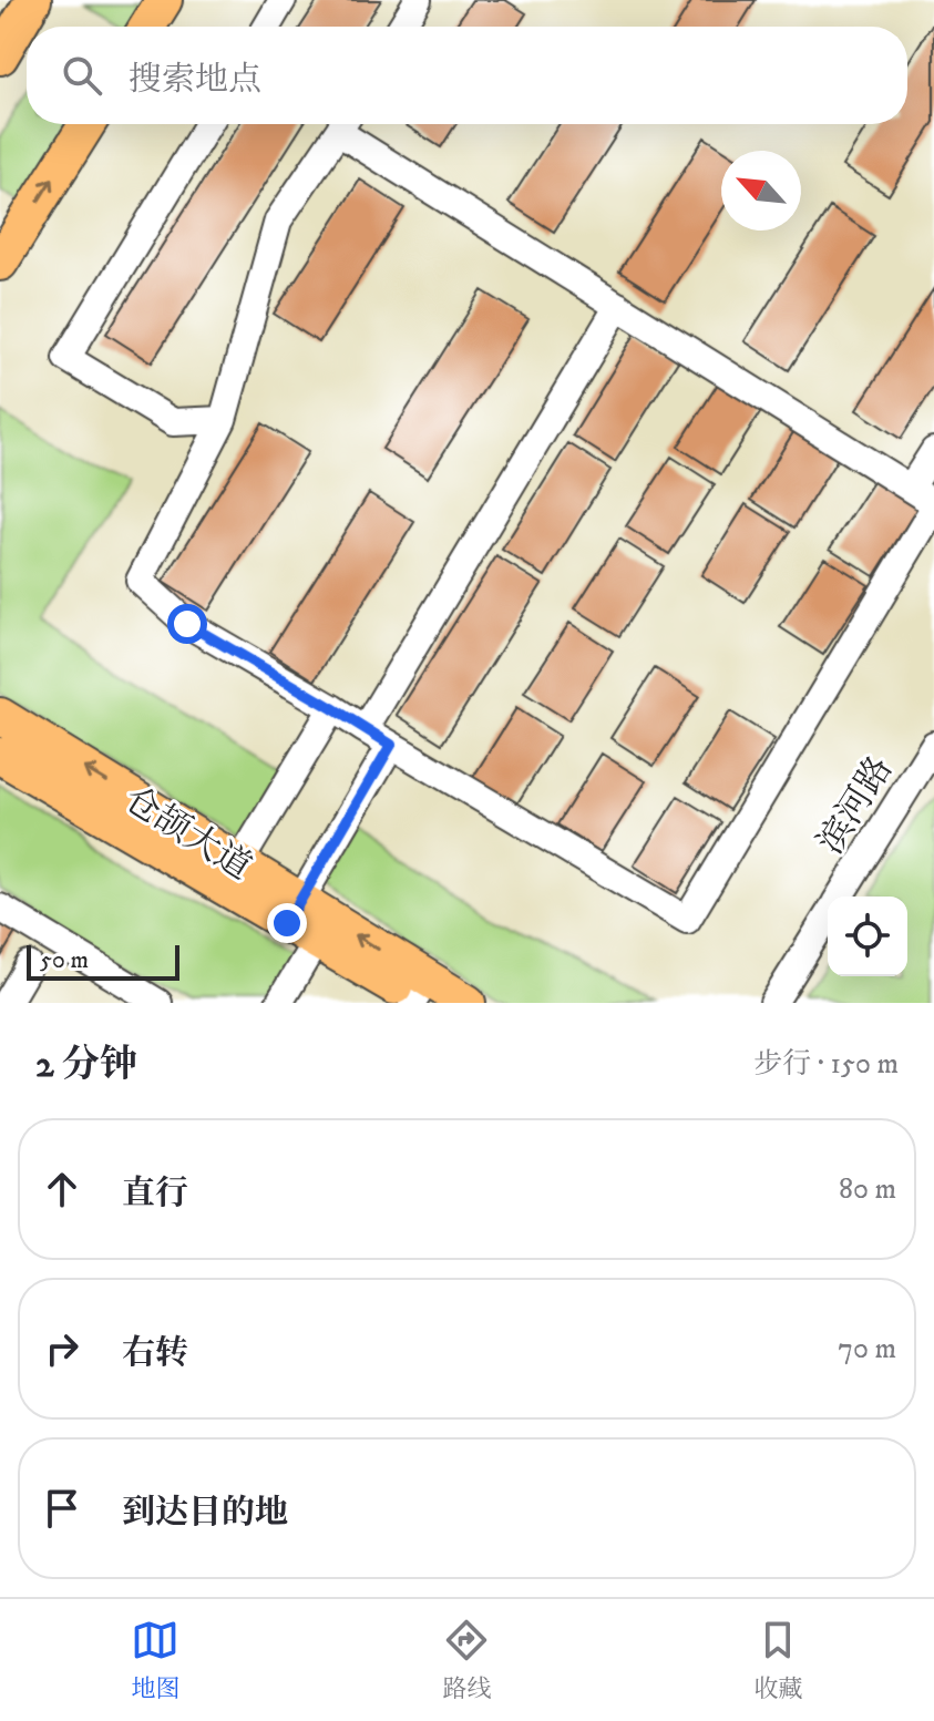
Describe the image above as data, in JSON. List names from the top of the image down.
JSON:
{
  "streets": {
    "main road": ["仓颉大道"],
    "street": ["滨河路"]
  },
  "scale_bar": "50 m",
  "north": "top left",
  "page": {
    "search": "搜索地点",
    "scale": "50 m",
    "heading": ["2 分钟", "步行 · 150 m"],
    "list": [
      ["直行", "80 m"],
      ["右转", "70 m"],
      "到达目的地"
    ],
    "nav": ["地图", "路线", "收藏"]
  }
}
